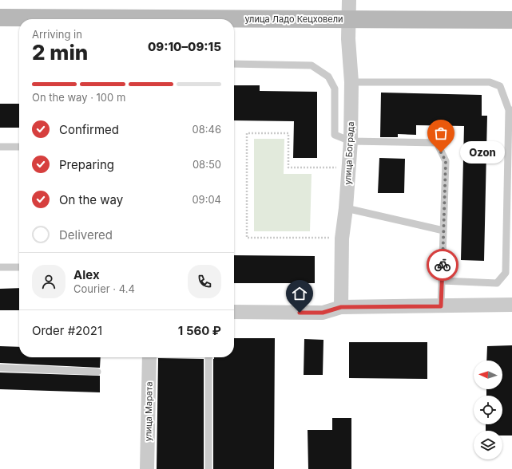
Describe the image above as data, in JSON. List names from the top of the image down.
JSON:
{
  "streets": {
    "main road": ["улица Ладо Кецховели"],
    "street": ["улица Бограда", "улица Марата"]
  },
  "crossings": [
    ["улица Ладо Кецховели", "улица Бограда"]
  ],
  "places": ["Ozon"],
  "north": "left",
  "page": {
    "heading": ["2 min", "Arriving in", "09:10–09:15"],
    "panel": [
      "Alex",
      "Courier · 4.4",
      "Order #2021",
      "1 560 ₽"
    ],
    "bar": "On the way · 100 m",
    "list": [
      ["Confirmed", "08:46"],
      ["Preparing", "08:50"],
      ["On the way", "09:04"],
      "Delivered"
    ],
    "bubble": "Ozon"
  }
}
